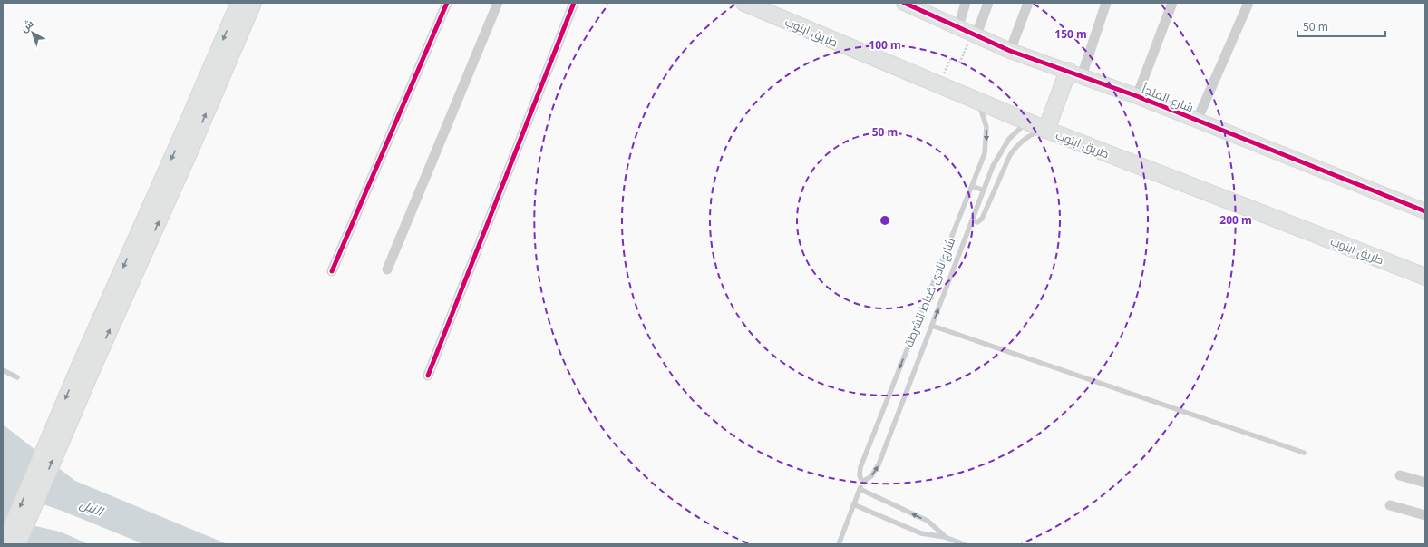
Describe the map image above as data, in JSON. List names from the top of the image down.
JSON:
{
  "streets": {
    "main road": ["طريق ابنوب"],
    "street": ["شارع الملجأ"],
    "lane": ["شارع نادى ضباط الشرطة"]
  },
  "crossings": [
    ["طريق ابنوب", "شارع نادى ضباط الشرطة"]
  ],
  "water": ["النيل"],
  "scale_bar": "50 m",
  "north": "top left",
  "rings": [
    "150 m",
    "100 m",
    "50 m",
    "200 m"
  ]
}
